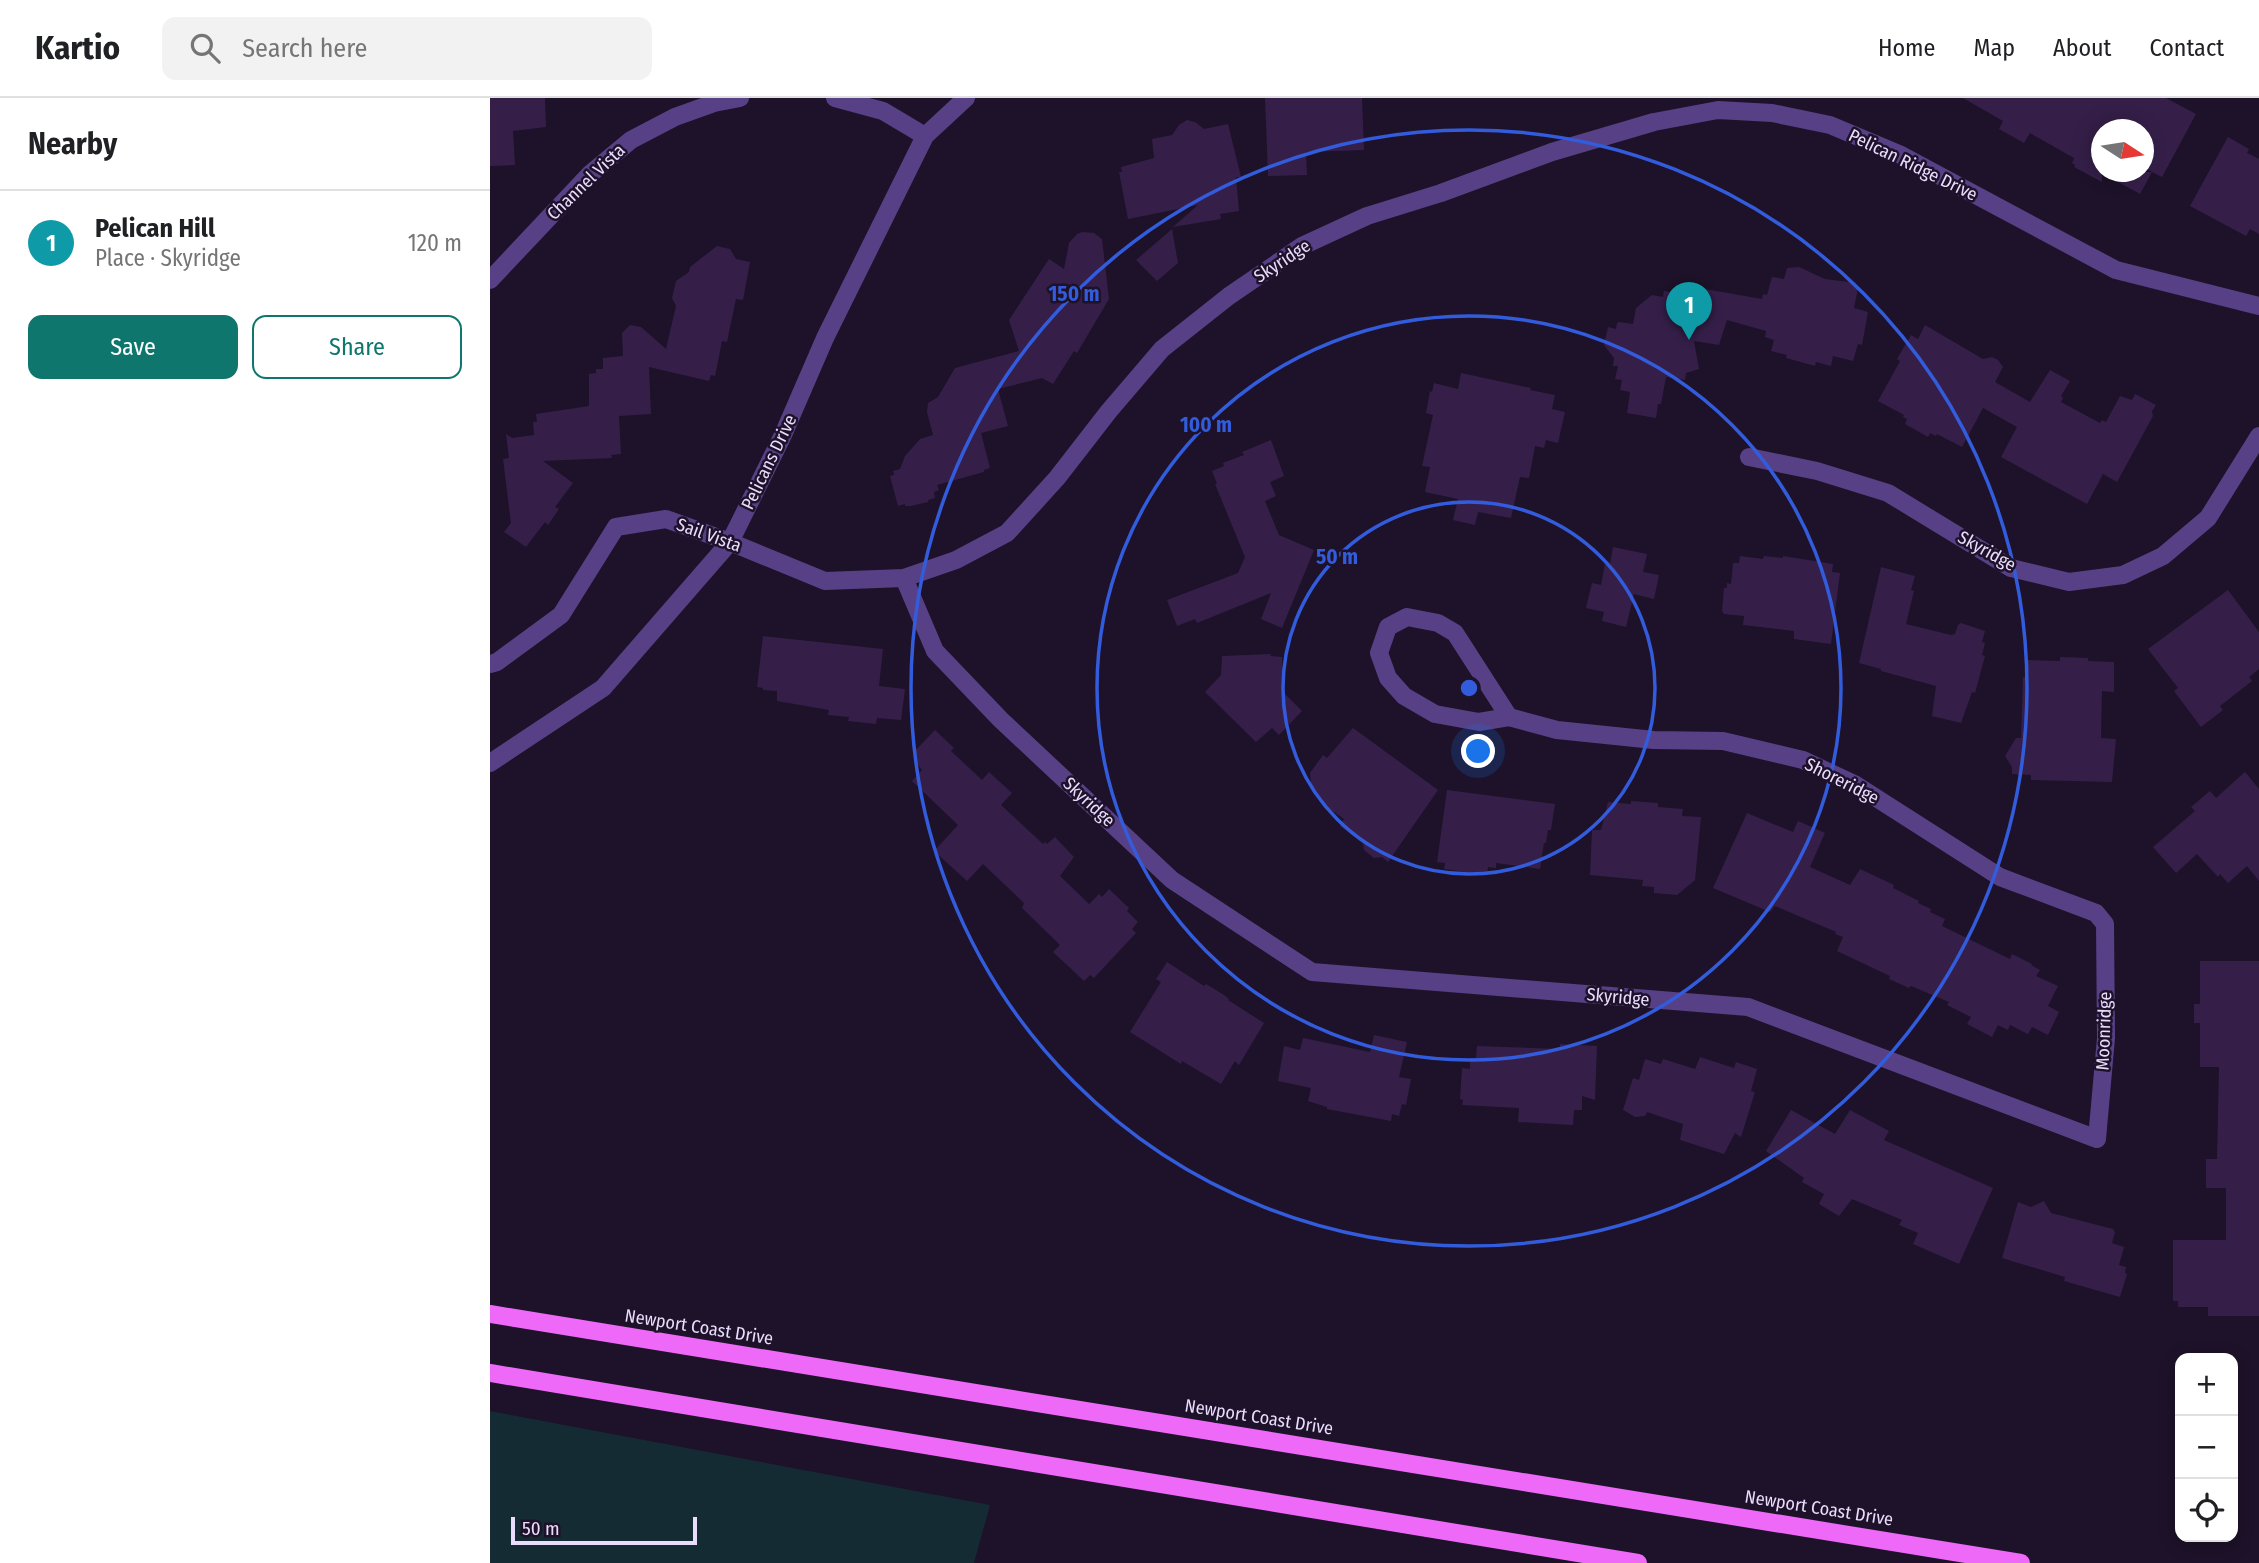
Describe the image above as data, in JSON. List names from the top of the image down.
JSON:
{
  "streets": {
    "main road": ["Newport Coast Drive"],
    "street": [
      "Pelican Ridge Drive",
      "Channel Vista",
      "Skyridge",
      "Pelicans Drive",
      "Sail Vista",
      "Shoreridge",
      "Moonridge"
    ]
  },
  "crossings": [
    ["Pelican Ridge Drive", "Skyridge"],
    ["Skyridge", "Sail Vista"],
    ["Skyridge", "Moonridge"],
    ["Pelicans Drive", "Sail Vista"],
    ["Shoreridge", "Moonridge"]
  ],
  "scale_bar": "50 m",
  "north": "right",
  "page": {
    "header": "Kartio",
    "search": "Search here",
    "nav": [
      "Home",
      "Map",
      "About",
      "Contact"
    ],
    "heading": "Nearby",
    "list": [
      {
        "mark": "1",
        "name": "Pelican Hill",
        "note": "Place · Skyridge",
        "value": "120 m"
      }
    ],
    "pins": "1",
    "buttons": ["Save", "Share"],
    "map_buttons": ["+", "−"],
    "scale": "50 m"
  },
  "rings": ["150 m", "100 m", "50 m"]
}
